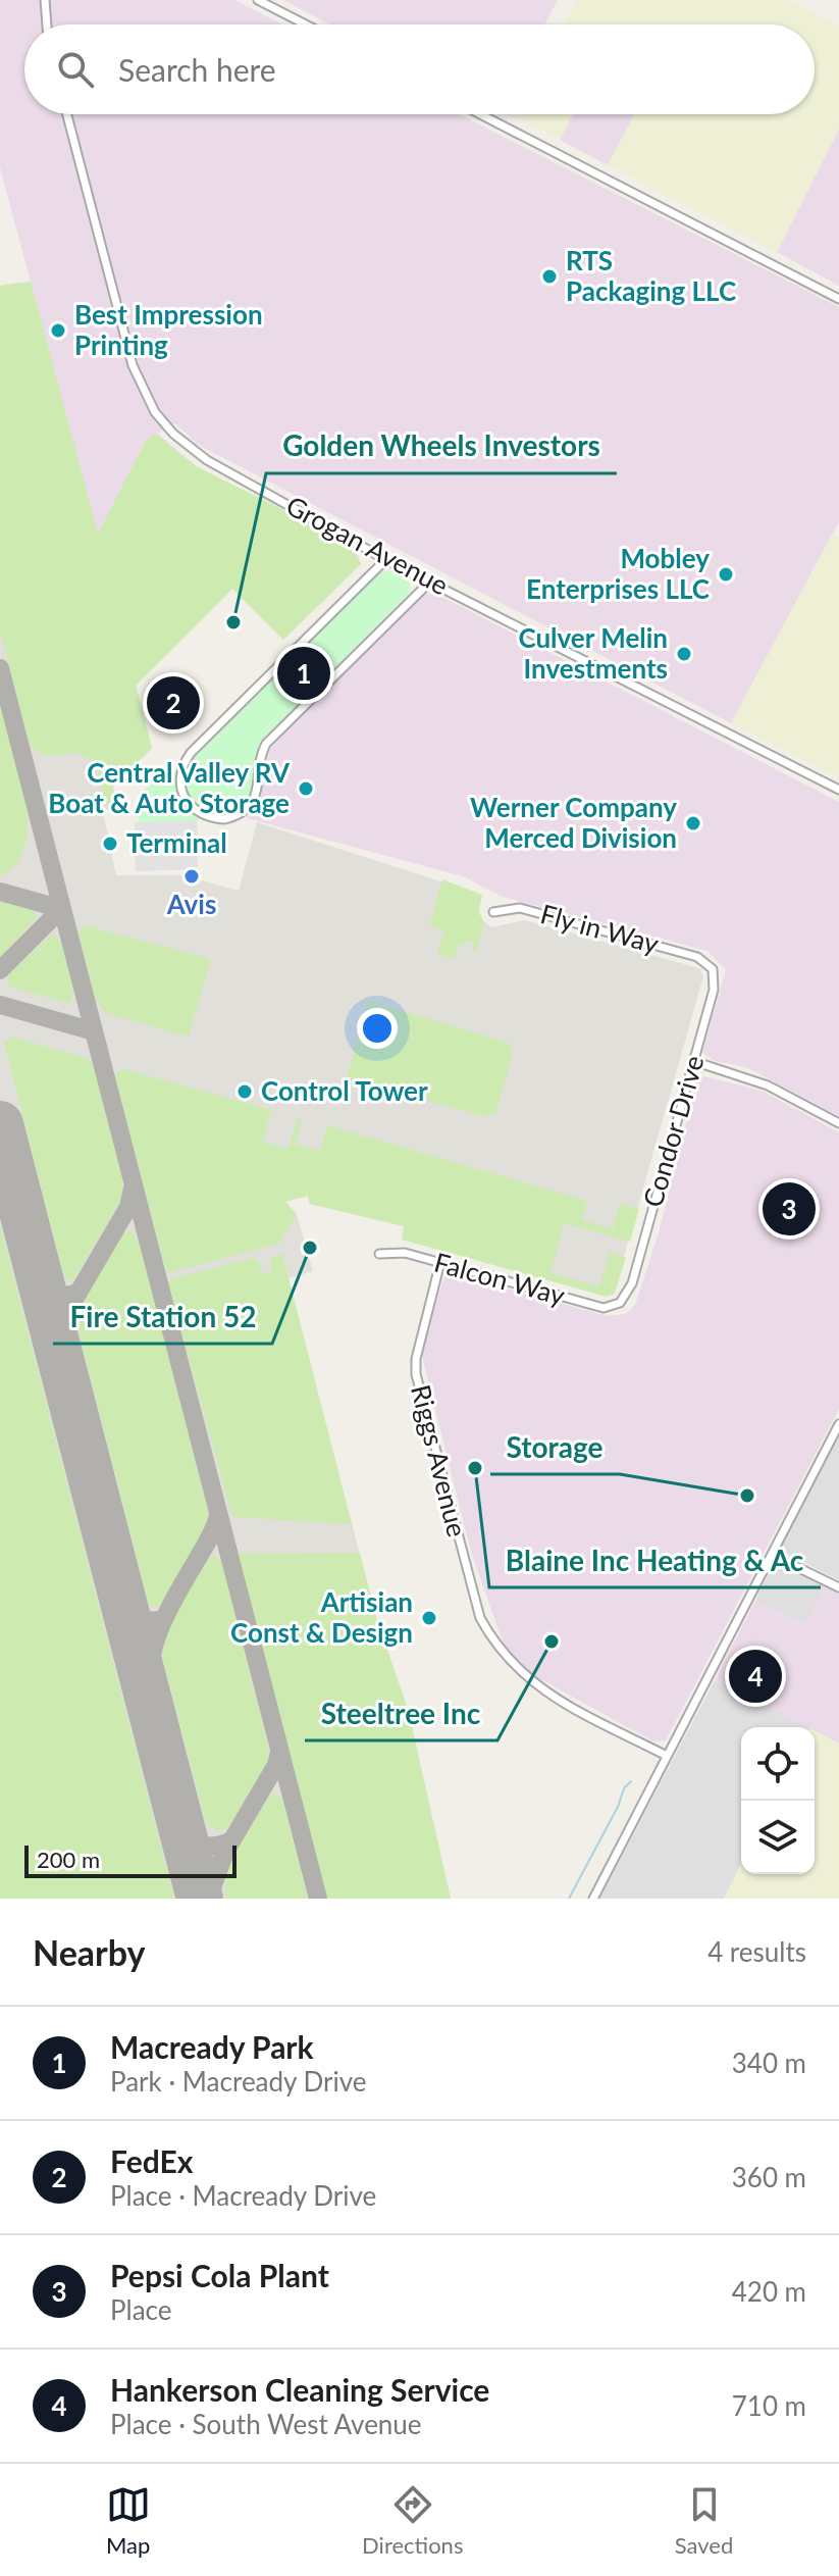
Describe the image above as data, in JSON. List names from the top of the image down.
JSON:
{
  "streets": {
    "street": [
      "Grogan Avenue",
      "Fly in Way",
      "Condor Drive",
      "Falcon Way",
      "Riggs Avenue"
    ]
  },
  "crossings": [
    ["Fly in Way", "Condor Drive"],
    ["Condor Drive", "Falcon Way"],
    ["Falcon Way", "Riggs Avenue"]
  ],
  "places": [
    "RTS Packaging LLC",
    "Best Impression Printing",
    "Mobley Enterprises LLC",
    "Golden Wheels Investors",
    "Culver Melin Investments",
    "Central Valley RV Boat & Auto Storage",
    "Werner Company Merced Division",
    "Terminal",
    "Avis",
    "Control Tower",
    "Fire Station 52",
    "Blaine Inc Heating & Ac",
    "Storage",
    "Artisian Const & Design",
    "Steeltree Inc"
  ],
  "scale_bar": "200 m",
  "page": {
    "search": "Search here",
    "pins": [
      "1",
      "2",
      "3",
      "4"
    ],
    "scale": "200 m",
    "heading": ["Nearby", "4 results"],
    "list": [
      {
        "mark": "1",
        "name": "Macready Park",
        "note": "Park · Macready Drive",
        "value": "340 m"
      },
      {
        "mark": "2",
        "name": "FedEx",
        "note": "Place · Macready Drive",
        "value": "360 m"
      },
      {
        "mark": "3",
        "name": "Pepsi Cola Plant",
        "note": "Place",
        "value": "420 m"
      },
      {
        "mark": "4",
        "name": "Hankerson Cleaning Service",
        "note": "Place · South West Avenue",
        "value": "710 m"
      }
    ],
    "nav": ["Map", "Directions", "Saved"]
  }
}
